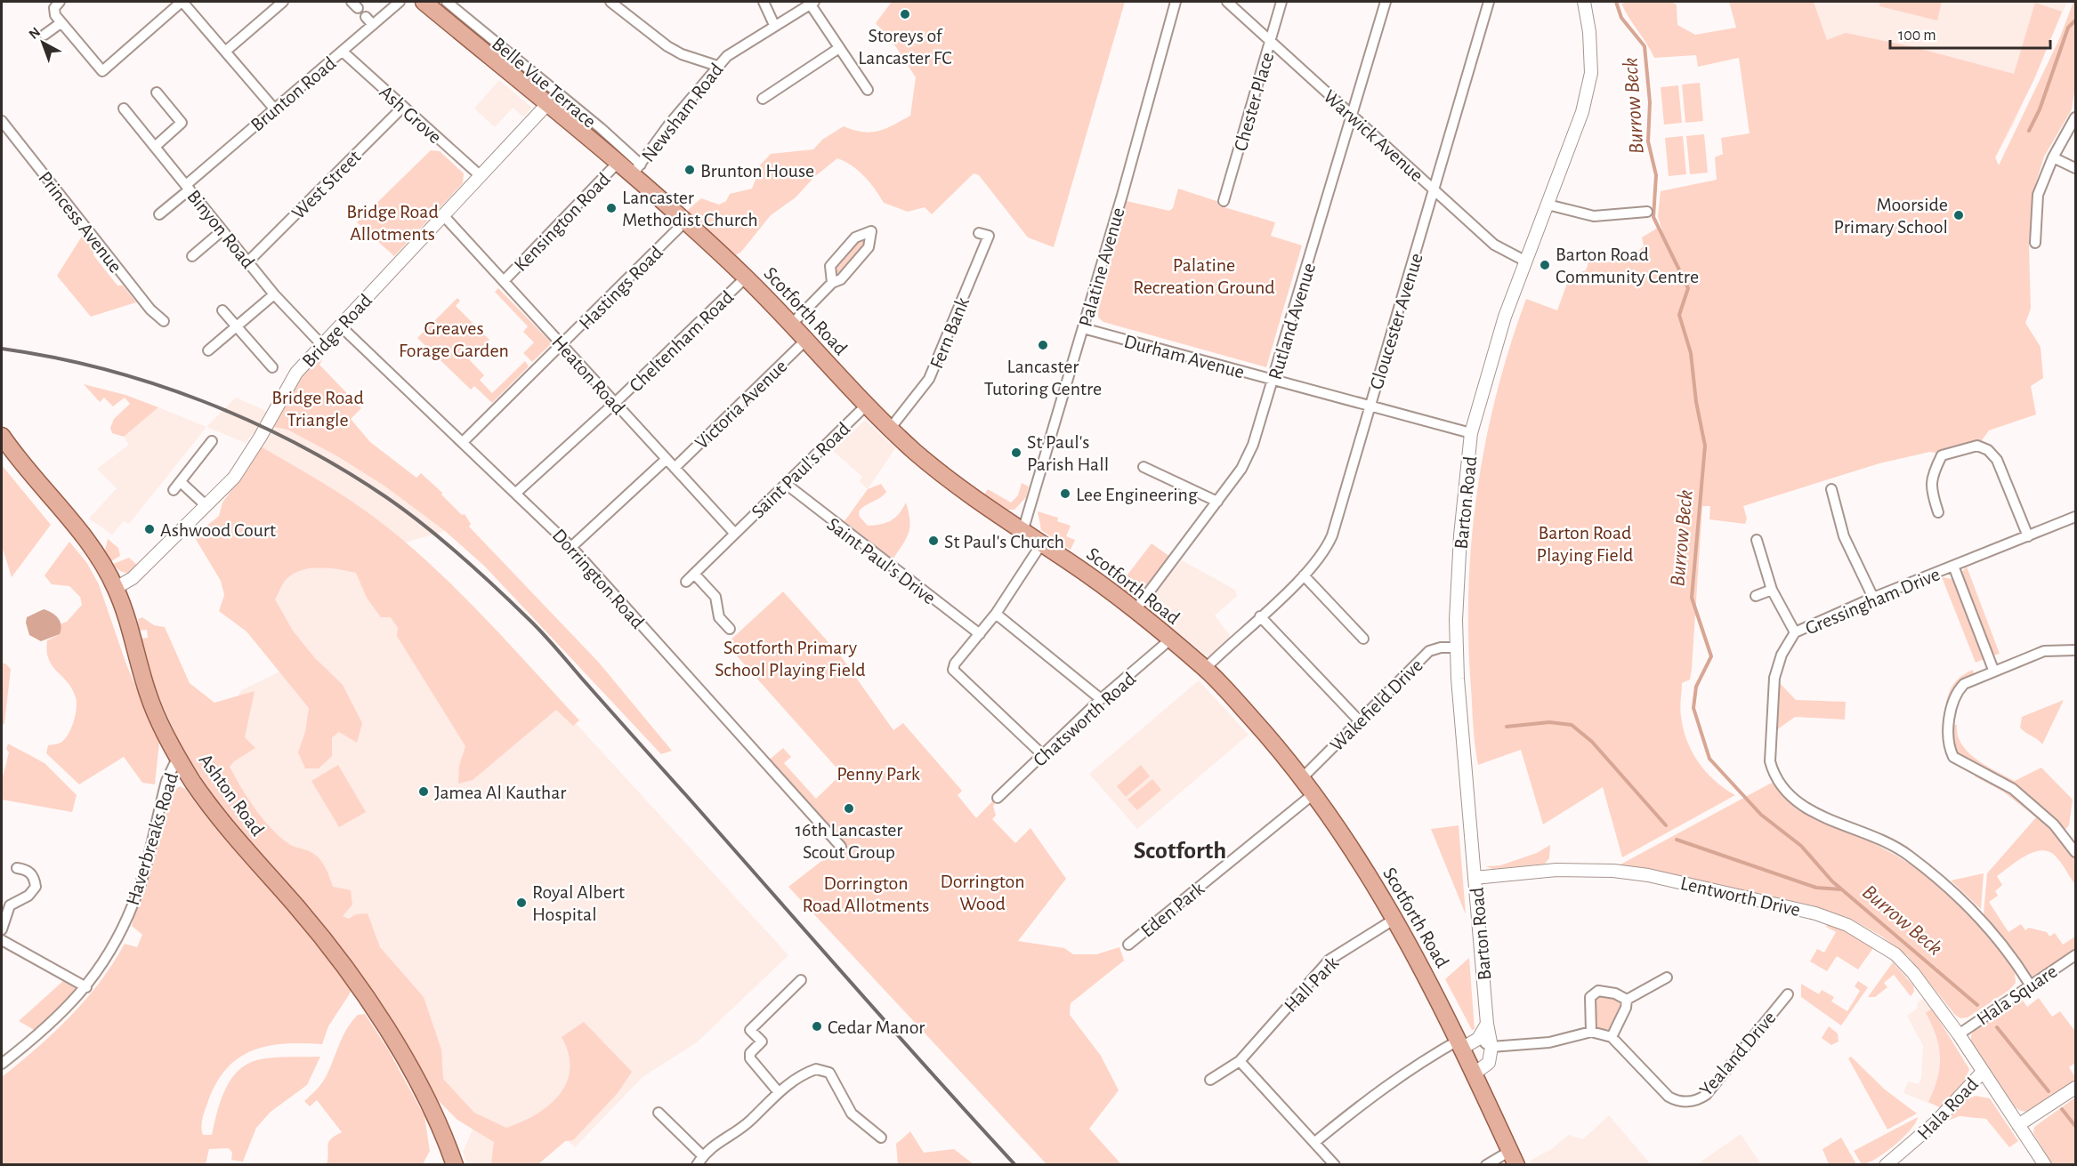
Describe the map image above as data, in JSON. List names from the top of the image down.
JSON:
{
  "streets": {
    "main road": ["Scotforth Road", "Ashton Road"],
    "street": [
      "Belle Vue Terrace",
      "Brunton Road",
      "Chester Place",
      "Newsham Road",
      "Ash Grove",
      "Warwick Avenue",
      "West Street",
      "Princess Avenue",
      "Kensington Road",
      "Binyon Road",
      "Palatine Avenue",
      "Hastings Road",
      "Rutland Avenue",
      "Gloucester Avenue",
      "Bridge Road",
      "Fern Bank",
      "Cheltenham Road",
      "Durham Avenue",
      "Heaton Road",
      "Victoria Avenue",
      "Saint Paul's Road",
      "Barton Road",
      "Saint Paul's Drive",
      "Dorrington Road",
      "Gressingham Drive",
      "Wakefield Drive",
      "Chatsworth Road",
      "Haverbreaks Road",
      "Lentworth Drive",
      "Eden Park",
      "Hall Park",
      "Hala Square",
      "Yealand Drive",
      "Hala Road"
    ]
  },
  "crossings": [
    ["Belle Vue Terrace", "Newsham Road"],
    ["Belle Vue Terrace", "Scotforth Road"],
    ["Brunton Road", "Ash Grove"],
    ["Brunton Road", "Binyon Road"],
    ["Chester Place", "Warwick Avenue"],
    ["Newsham Road", "Scotforth Road"],
    ["Ash Grove", "West Street"],
    ["Ash Grove", "Bridge Road"],
    ["Warwick Avenue", "Rutland Avenue"],
    ["Warwick Avenue", "Gloucester Avenue"],
    ["Warwick Avenue", "Barton Road"],
    ["West Street", "Binyon Road"],
    ["Kensington Road", "Scotforth Road"],
    ["Kensington Road", "Heaton Road"],
    ["Binyon Road", "Bridge Road"],
    ["Palatine Avenue", "Scotforth Road"],
    ["Palatine Avenue", "Durham Avenue"],
    ["Hastings Road", "Scotforth Road"],
    ["Hastings Road", "Heaton Road"],
    ["Hastings Road", "Dorrington Road"],
    ["Scotforth Road", "Rutland Avenue"],
    ["Scotforth Road", "Gloucester Avenue"],
    ["Scotforth Road", "Bridge Road"],
    ["Scotforth Road", "Fern Bank"],
    ["Scotforth Road", "Cheltenham Road"],
    ["Scotforth Road", "Victoria Avenue"],
    ["Scotforth Road", "Saint Paul's Road"],
    ["Scotforth Road", "Wakefield Drive"],
    ["Scotforth Road", "Chatsworth Road"],
    ["Scotforth Road", "Eden Park"],
    ["Scotforth Road", "Hall Park"],
    ["Rutland Avenue", "Durham Avenue"],
    ["Gloucester Avenue", "Durham Avenue"],
    ["Bridge Road", "Heaton Road"],
    ["Bridge Road", "Dorrington Road"],
    ["Bridge Road", "Ashton Road"],
    ["Cheltenham Road", "Heaton Road"],
    ["Cheltenham Road", "Dorrington Road"],
    ["Durham Avenue", "Barton Road"],
    ["Heaton Road", "Victoria Avenue"],
    ["Heaton Road", "Saint Paul's Road"],
    ["Saint Paul's Road", "Saint Paul's Drive"],
    ["Barton Road", "Wakefield Drive"],
    ["Barton Road", "Lentworth Drive"],
    ["Gressingham Drive", "Hala Square"],
    ["Ashton Road", "Haverbreaks Road"],
    ["Lentworth Drive", "Hala Square"],
    ["Lentworth Drive", "Hala Road"]
  ],
  "districts": ["Scotforth"],
  "water": ["Burrow Beck"],
  "parks": [
    "Bridge Road Allotments",
    "Palatine Recreation Ground",
    "Greaves Forage Garden",
    "Bridge Road Triangle",
    "Barton Road Playing Field",
    "Scotforth Primary School Playing Field",
    "Penny Park",
    "Dorrington Wood",
    "Dorrington Road Allotments"
  ],
  "places": [
    "Storeys of Lancaster FC",
    "Brunton House",
    "Lancaster Methodist Church",
    "Moorside Primary School",
    "Barton Road Community Centre",
    "Lancaster Tutoring Centre",
    "St Paul's Parish Hall",
    "Lee Engineering",
    "Ashwood Court",
    "St Paul's Church",
    "Jamea Al Kauthar",
    "16th Lancaster Scout Group",
    "Royal Albert Hospital",
    "Cedar Manor"
  ],
  "scale_bar": "100 m",
  "north": "top left"
}
